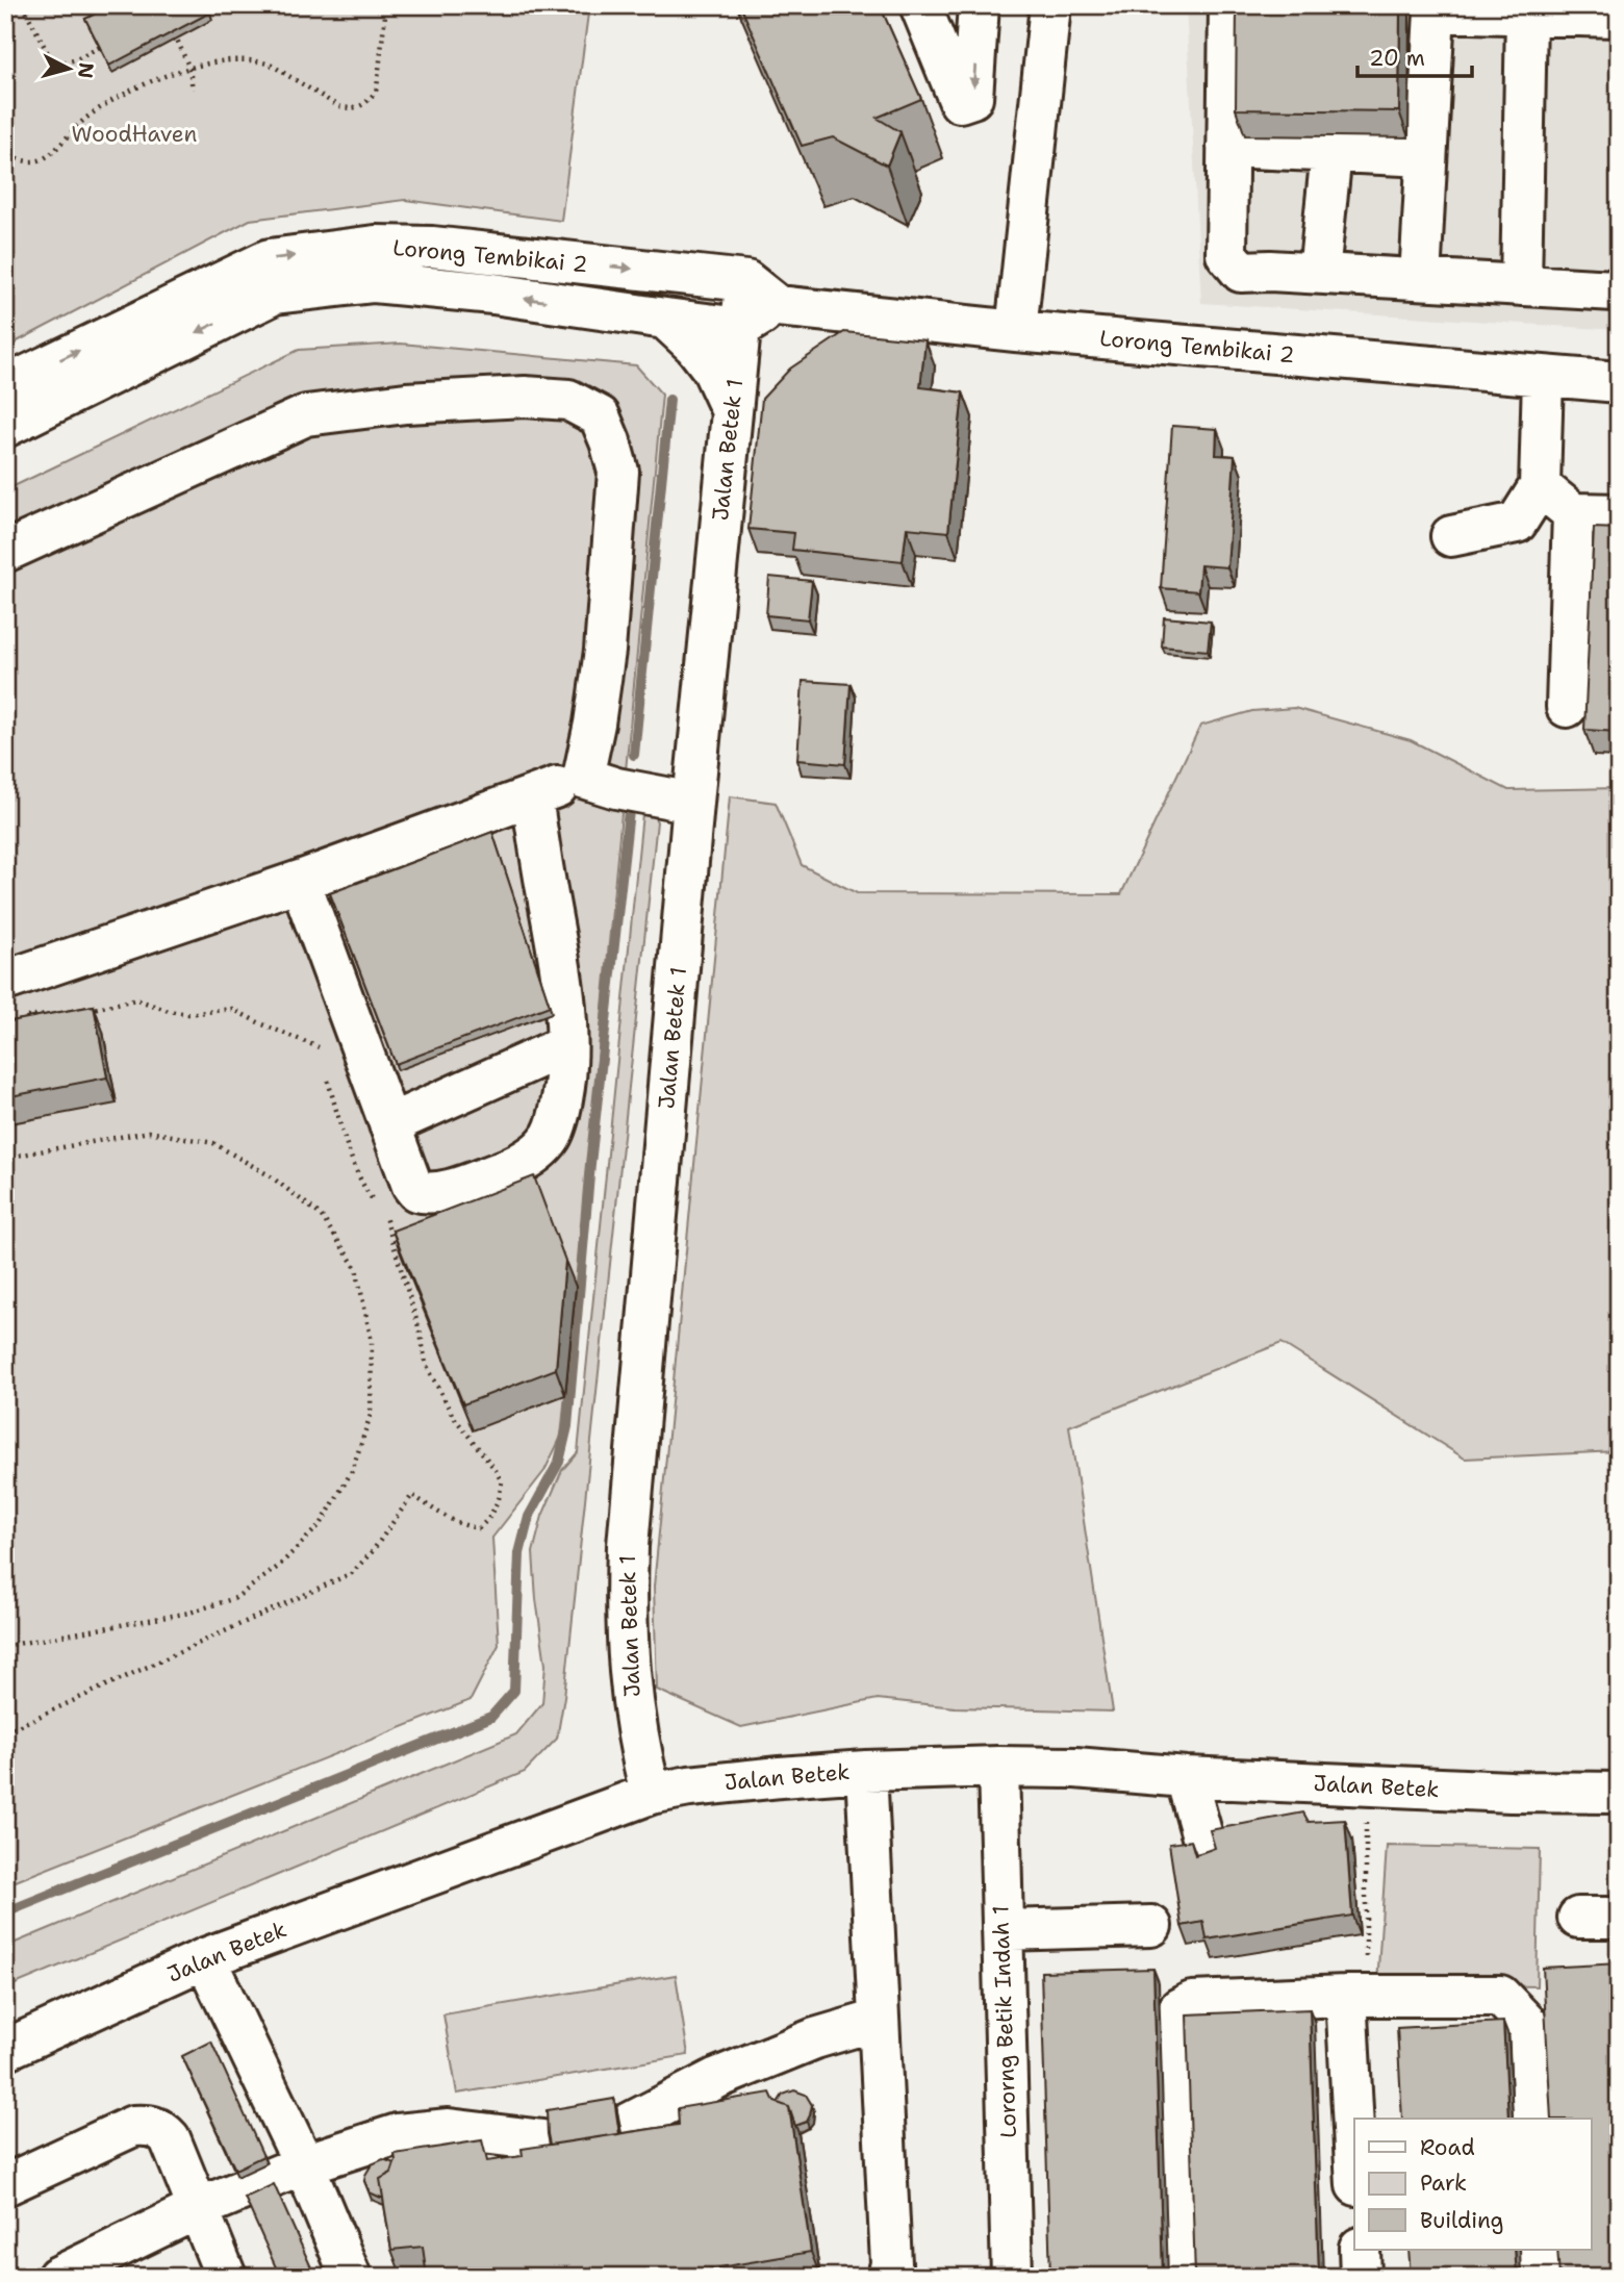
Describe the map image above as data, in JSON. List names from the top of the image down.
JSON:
{
  "streets": {
    "street": [
      "Lorong Tembikai 2",
      "Jalan Betek 1",
      "Jalan Betek",
      "Lororng Betik Indah 1"
    ]
  },
  "crossings": [
    ["Lorong Tembikai 2", "Jalan Betek 1"],
    ["Jalan Betek 1", "Jalan Betek"],
    ["Jalan Betek", "Lororng Betik Indah 1"]
  ],
  "parks": ["WoodHaven"],
  "legend": ["Road", "Park", "Building"],
  "scale_bar": "20 m",
  "north": "right"
}
